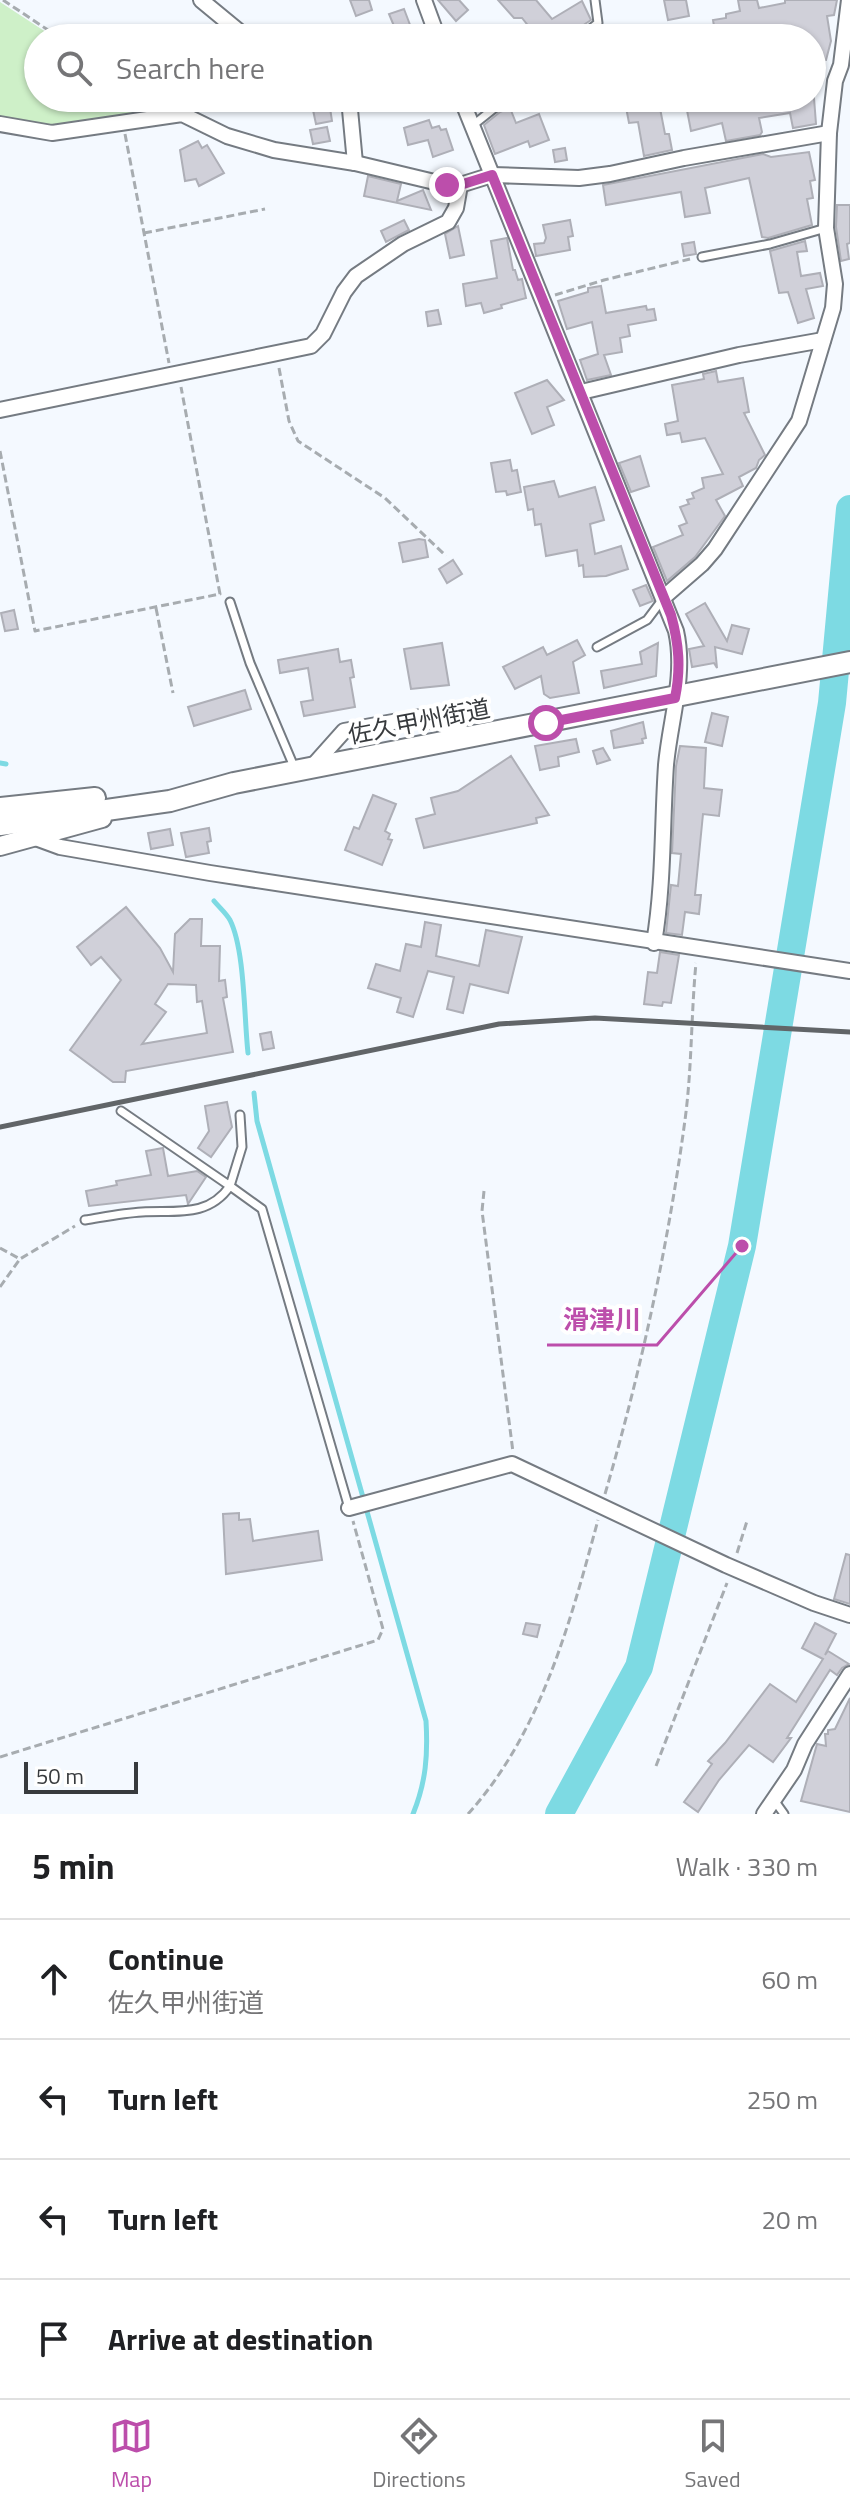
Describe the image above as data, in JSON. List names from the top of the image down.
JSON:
{
  "streets": {
    "main road": ["佐久甲州街道"]
  },
  "places": ["滑津川"],
  "scale_bar": "50 m",
  "page": {
    "search": "Search here",
    "scale": "50 m",
    "heading": ["5 min", "Walk · 330 m"],
    "list": [
      ["Continue", "佐久甲州街道", "60 m"],
      ["Turn left", "250 m"],
      ["Turn left", "20 m"],
      "Arrive at destination"
    ],
    "nav": ["Map", "Directions", "Saved"]
  }
}
